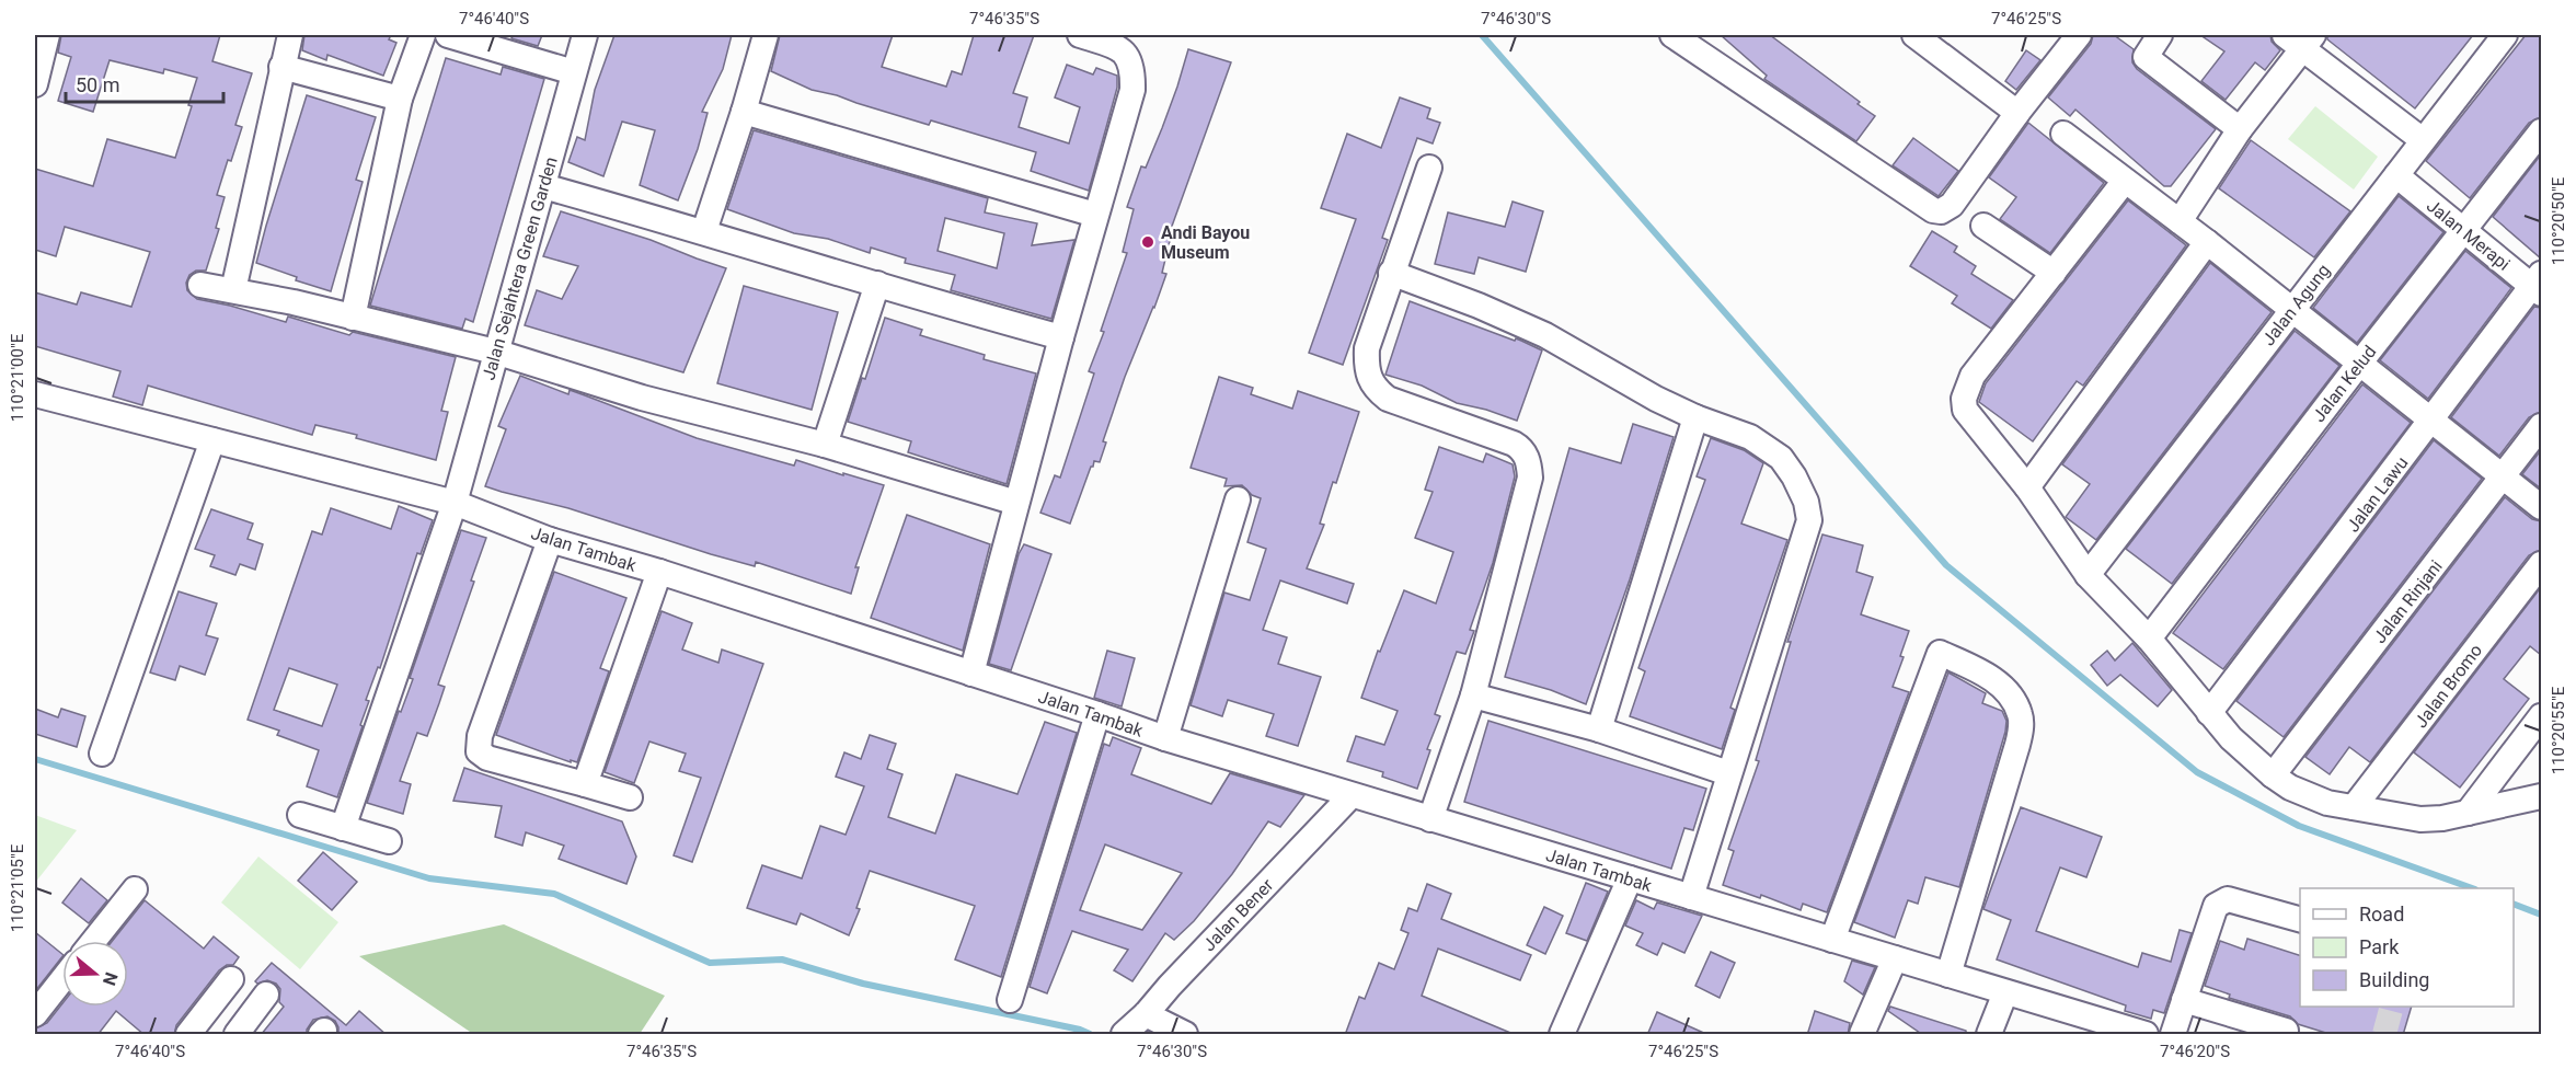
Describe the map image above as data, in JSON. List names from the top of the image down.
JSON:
{
  "streets": {
    "street": [
      "Jalan Merapi",
      "Jalan Sejahtera Green Garden",
      "Jalan Agung",
      "Jalan Kelud",
      "Jalan Lawu",
      "Jalan Tambak",
      "Jalan Rinjani",
      "Jalan Bromo",
      "Jalan Bener"
    ]
  },
  "crossings": [
    ["Jalan Merapi", "Jalan Agung"],
    ["Jalan Merapi", "Jalan Kelud"],
    ["Jalan Merapi", "Jalan Lawu"],
    ["Jalan Sejahtera Green Garden", "Jalan Tambak"],
    ["Jalan Tambak", "Jalan Bener"]
  ],
  "places": ["Andi Bayou Museum"],
  "legend": ["Road", "Park", "Building"],
  "scale_bar": "50 m",
  "north": "right",
  "coordinates": [
    "7°46'40\"S",
    "7°46'35\"S",
    "7°46'30\"S",
    "7°46'25\"S",
    "110°20'50\"E",
    "110°21'00\"E",
    "110°20'55\"E",
    "110°21'05\"E",
    "7°46'20\"S"
  ]
}
